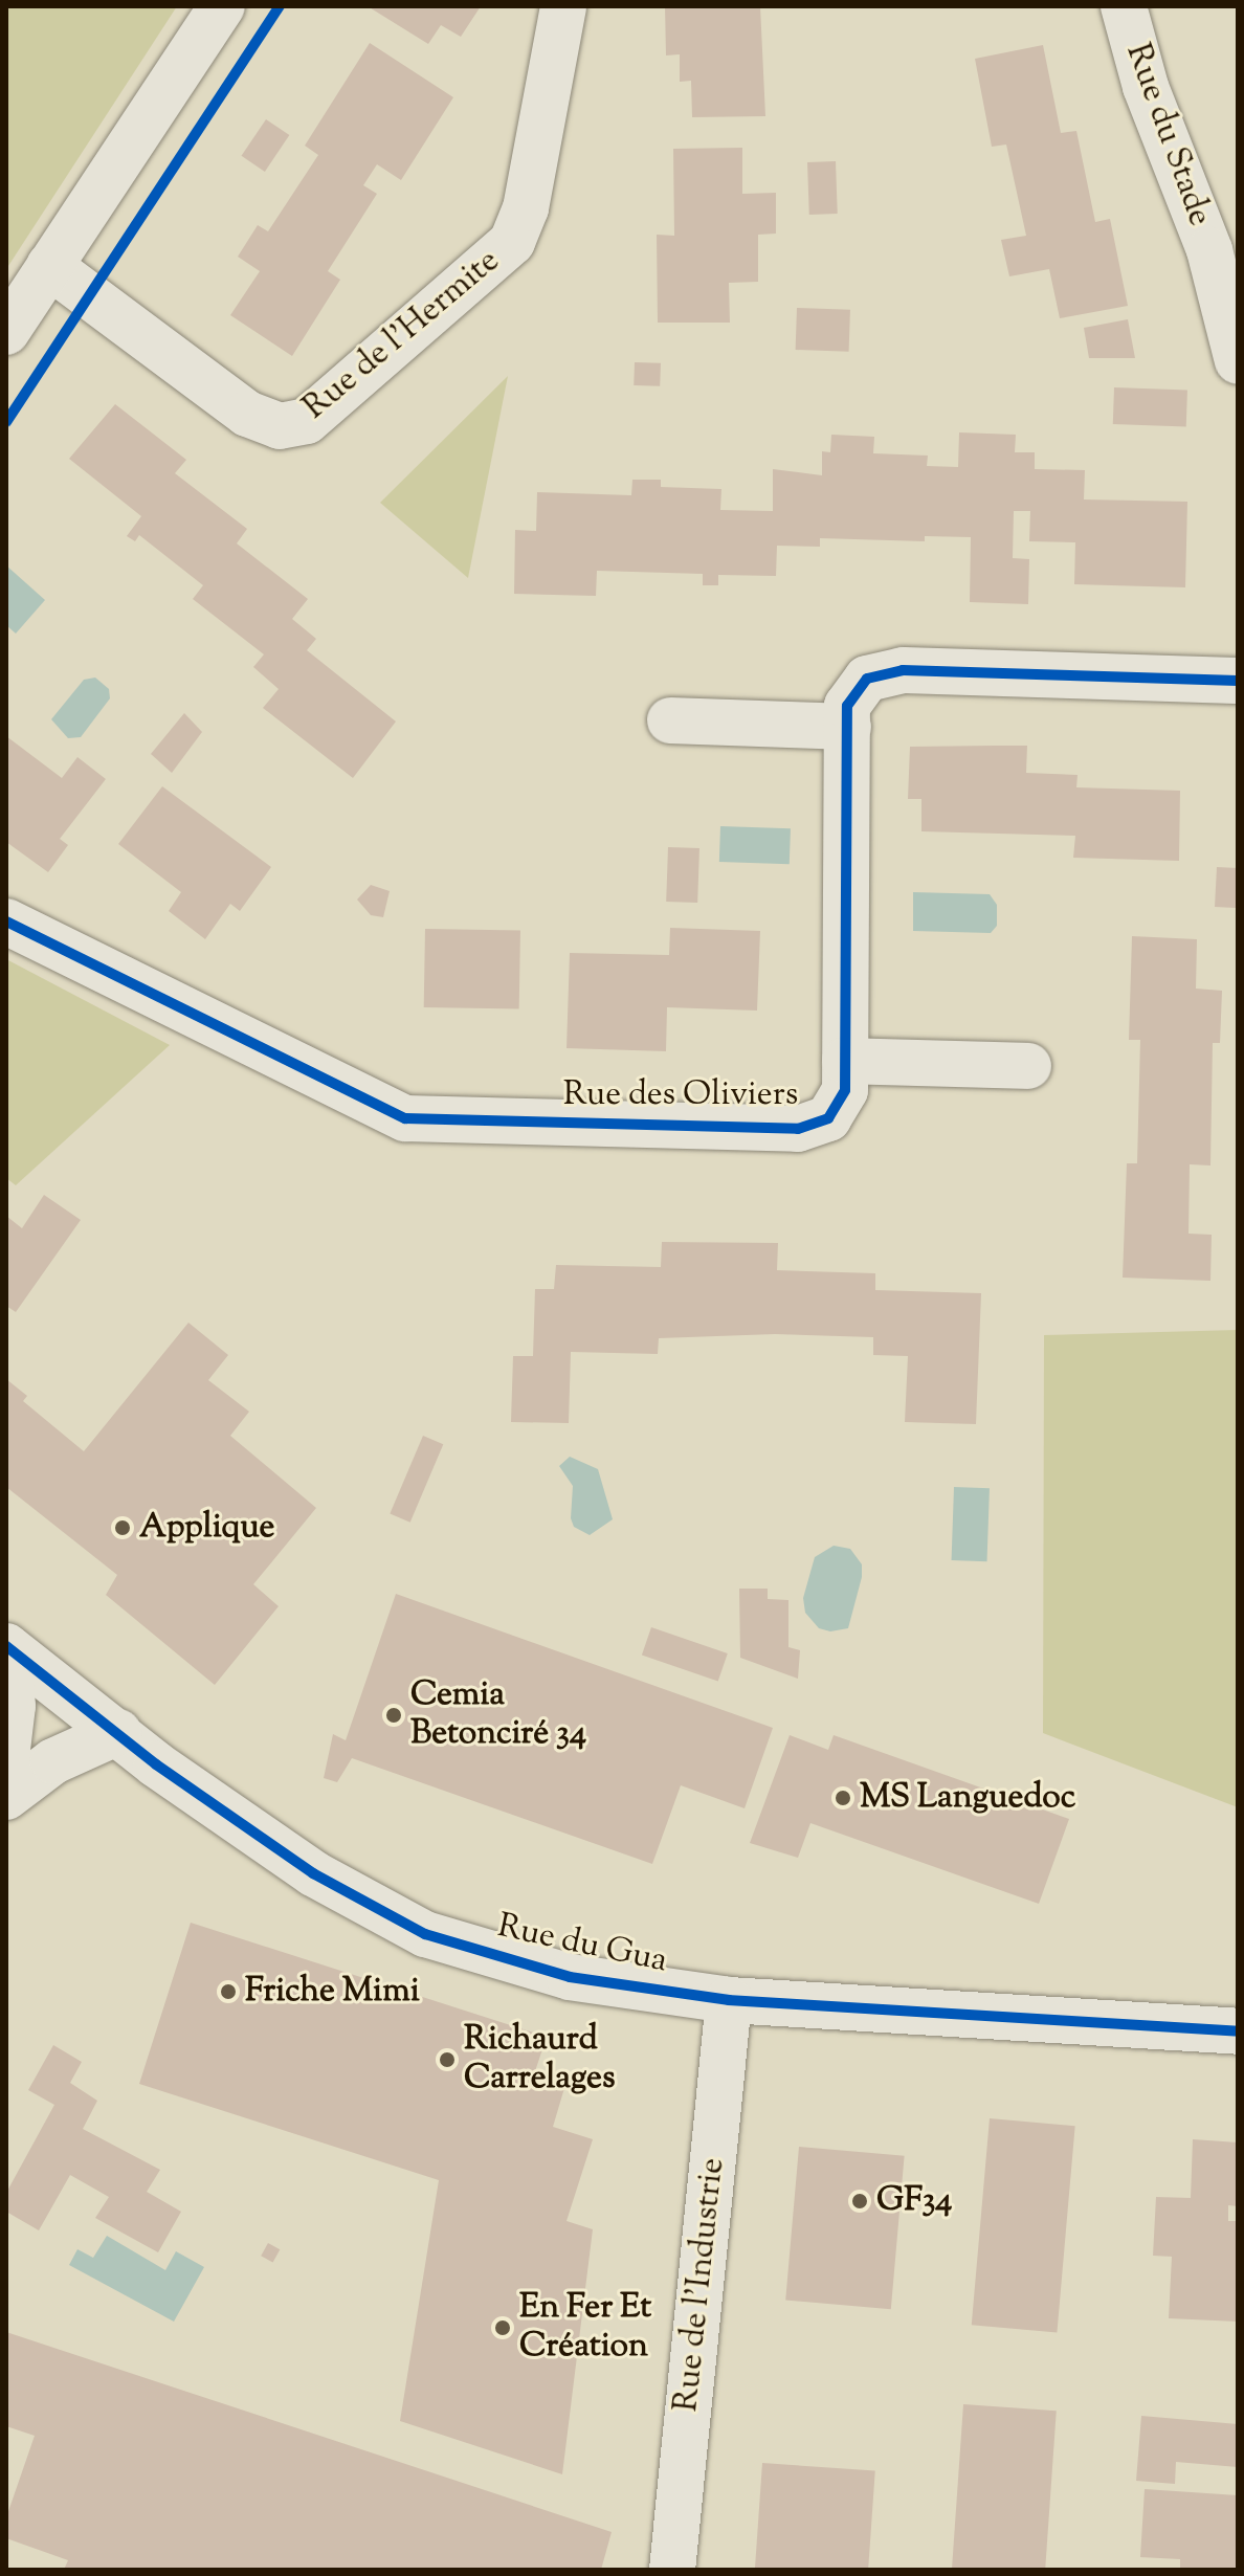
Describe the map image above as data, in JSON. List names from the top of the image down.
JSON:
{
  "streets": {
    "street": [
      "Rue du Stade",
      "Rue de l'Hermite",
      "Rue des Oliviers",
      "Rue du Gua",
      "Rue de l'Industrie"
    ]
  },
  "crossings": [
    ["Rue du Gua", "Rue de l'Industrie"]
  ],
  "places": [
    "Applique",
    "Cemia Betonciré 34",
    "MS Languedoc",
    "Friche Mimi",
    "Richaurd Carrelages",
    "GF34",
    "En Fer Et Création"
  ]
}
